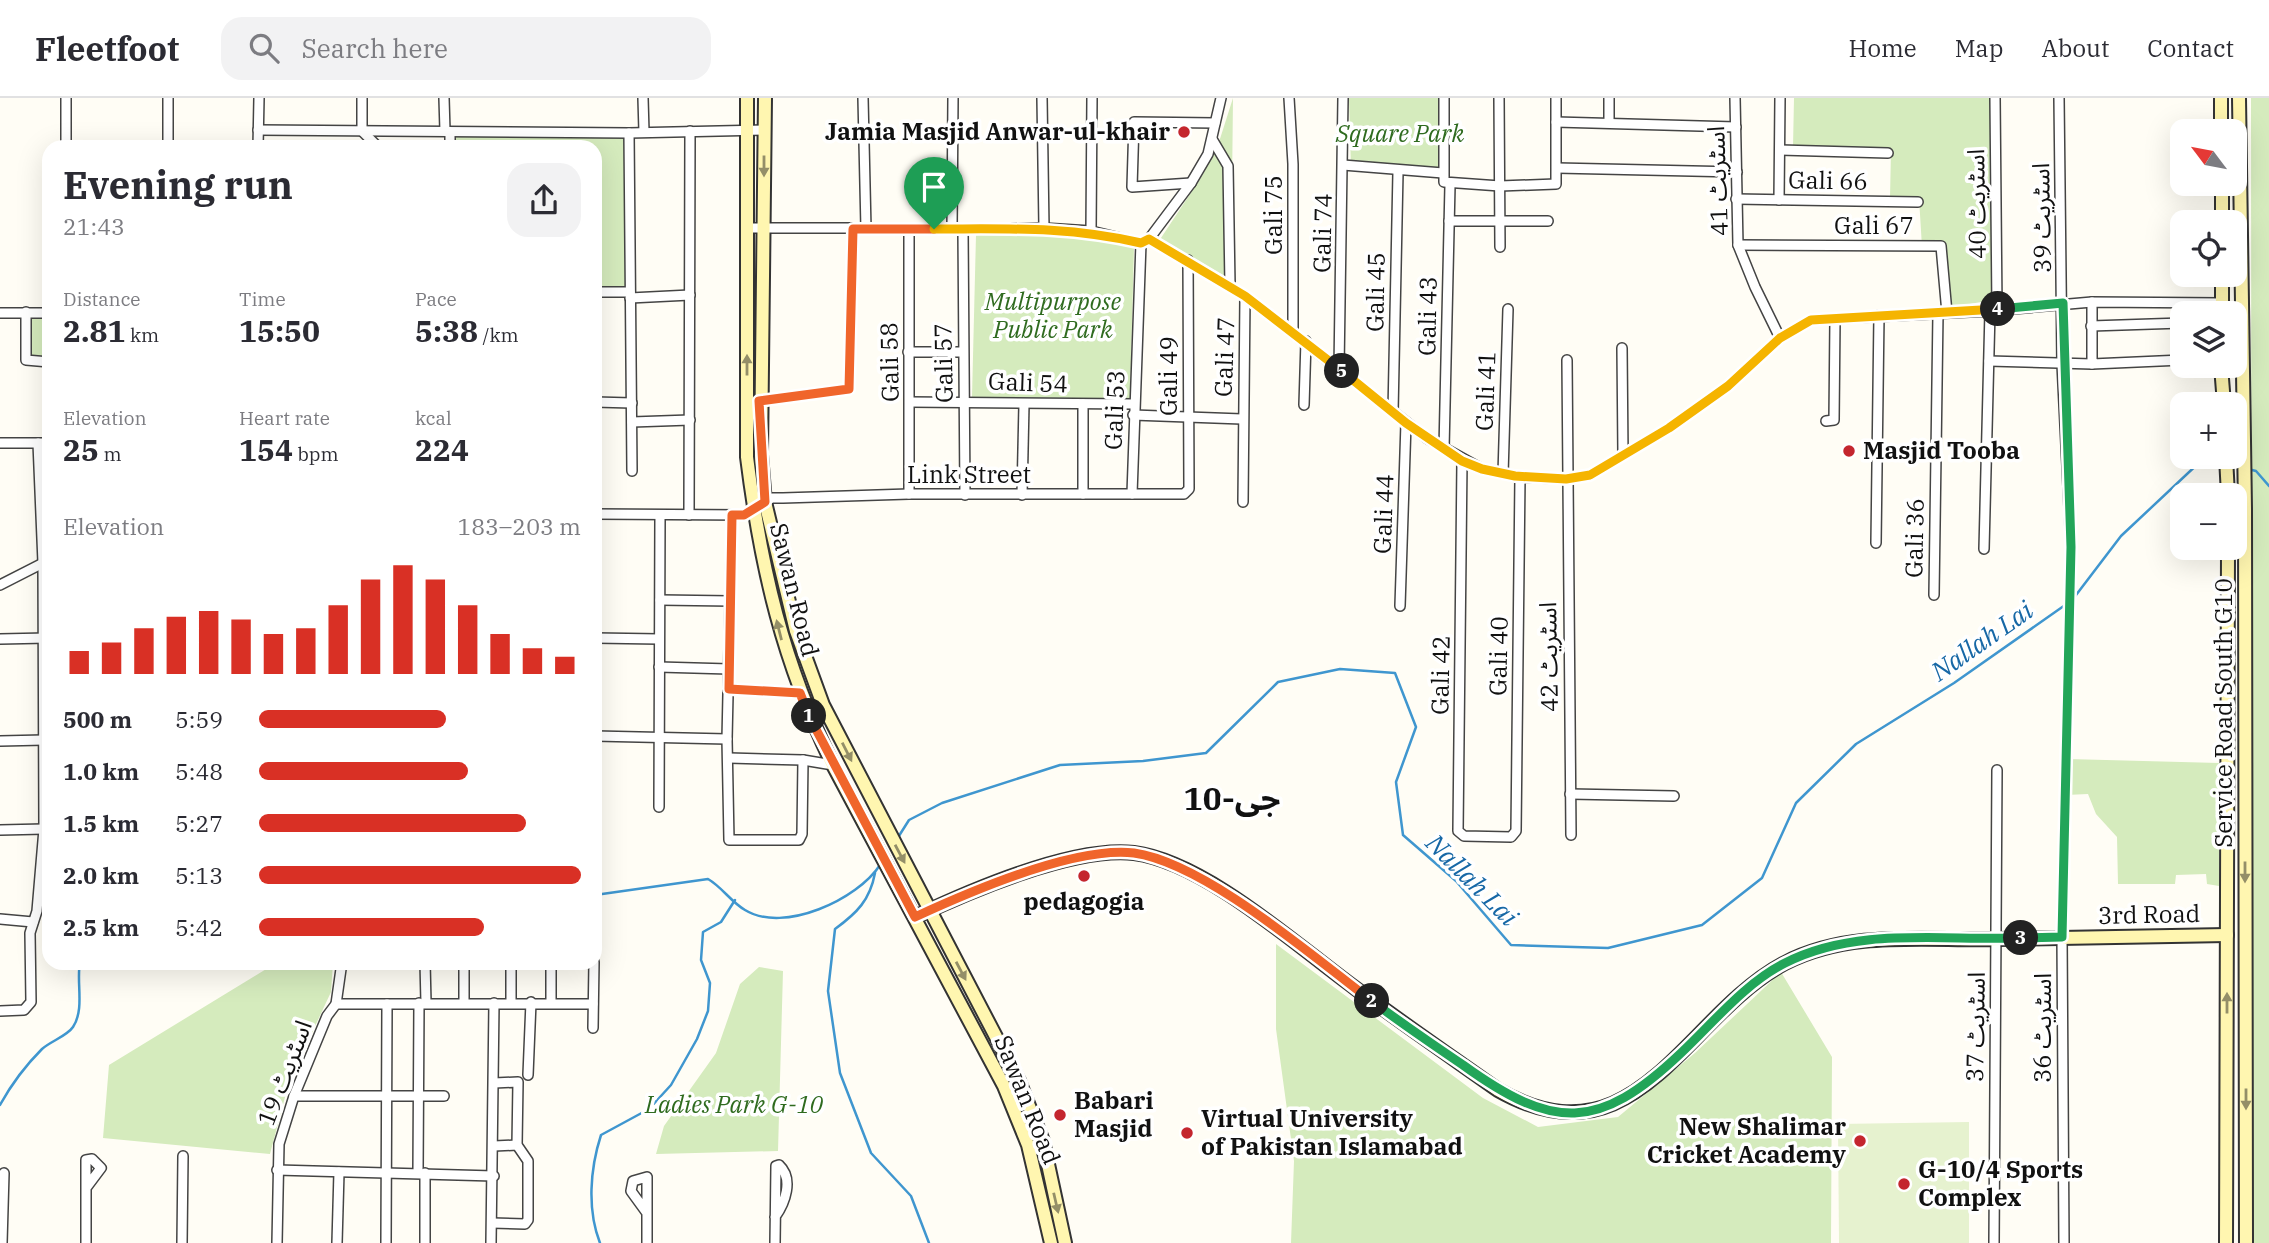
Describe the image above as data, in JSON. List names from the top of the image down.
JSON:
{
  "streets": {
    "main road": ["Sawan Road", "Service Road South G10", "3rd Road"],
    "street": [
      "اسٹریٹ 41",
      "Gali 66",
      "اسٹریٹ 40",
      "Gali 75",
      "اسٹریٹ 39",
      "Gali 67",
      "Gali 74",
      "Gali 45",
      "Gali 43",
      "Gali 47",
      "Gali 58",
      "Gali 57",
      "Gali 49",
      "Gali 54",
      "Gali 41",
      "Gali 53",
      "Link Street",
      "Gali 44",
      "Gali 36",
      "Gali 40",
      "اسٹریٹ 42",
      "Gali 42",
      "اسٹریٹ 37",
      "اسٹریٹ 36",
      "اسٹریٹ 19"
    ]
  },
  "crossings": [
    ["اسٹریٹ 41", "Gali 66"],
    ["اسٹریٹ 41", "Gali 67"],
    ["اسٹریٹ 39", "اسٹریٹ 36"],
    ["Gali 67", "Gali 36"],
    ["Gali 58", "Gali 54"],
    ["Gali 58", "Link Street"],
    ["Gali 57", "Gali 54"],
    ["Gali 57", "Link Street"],
    ["Gali 49", "Link Street"],
    ["Gali 54", "Gali 53"],
    ["Gali 53", "Link Street"],
    ["Link Street", "Sawan Road"],
    ["Sawan Road", "3rd Road"],
    ["Gali 40", "Gali 42"],
    ["Service Road South G10", "3rd Road"],
    ["3rd Road", "اسٹریٹ 37"],
    ["3rd Road", "اسٹریٹ 36"]
  ],
  "districts": ["جی-10"],
  "water": ["Nallah Lai"],
  "parks": ["Square Park", "Multipurpose Public Park", "Ladies Park G-10"],
  "places": [
    "Jamia Masjid Anwar-ul-khair",
    "Masjid Tooba",
    "pedagogia",
    "Babari Masjid",
    "Virtual University of Pakistan Islamabad",
    "New Shalimar Cricket Academy",
    "G-10/4 Sports Complex"
  ],
  "north": "top left",
  "page": {
    "header": "Fleetfoot",
    "search": "Search here",
    "nav": [
      "Home",
      "Map",
      "About",
      "Contact"
    ],
    "map_buttons": ["+", "−"],
    "heading": ["Evening run", "21:43"],
    "stats": [
      ["Distance", "2.81 km"],
      ["Time", "15:50"],
      ["Pace", "5:38 /km"],
      ["Elevation", "25 m"],
      ["Heart rate", "154 bpm"],
      ["kcal", "224"]
    ],
    "pins": [
      "4",
      "5",
      "1",
      "3",
      "2"
    ],
    "chart": ["Elevation", "183–203 m"],
    "list": [
      {
        "name": "500 m",
        "note": "5:59"
      },
      {
        "name": "1.0 km",
        "note": "5:48"
      },
      {
        "name": "1.5 km",
        "note": "5:27"
      },
      {
        "name": "2.0 km",
        "note": "5:13"
      },
      {
        "name": "2.5 km",
        "note": "5:42"
      }
    ]
  }
}
